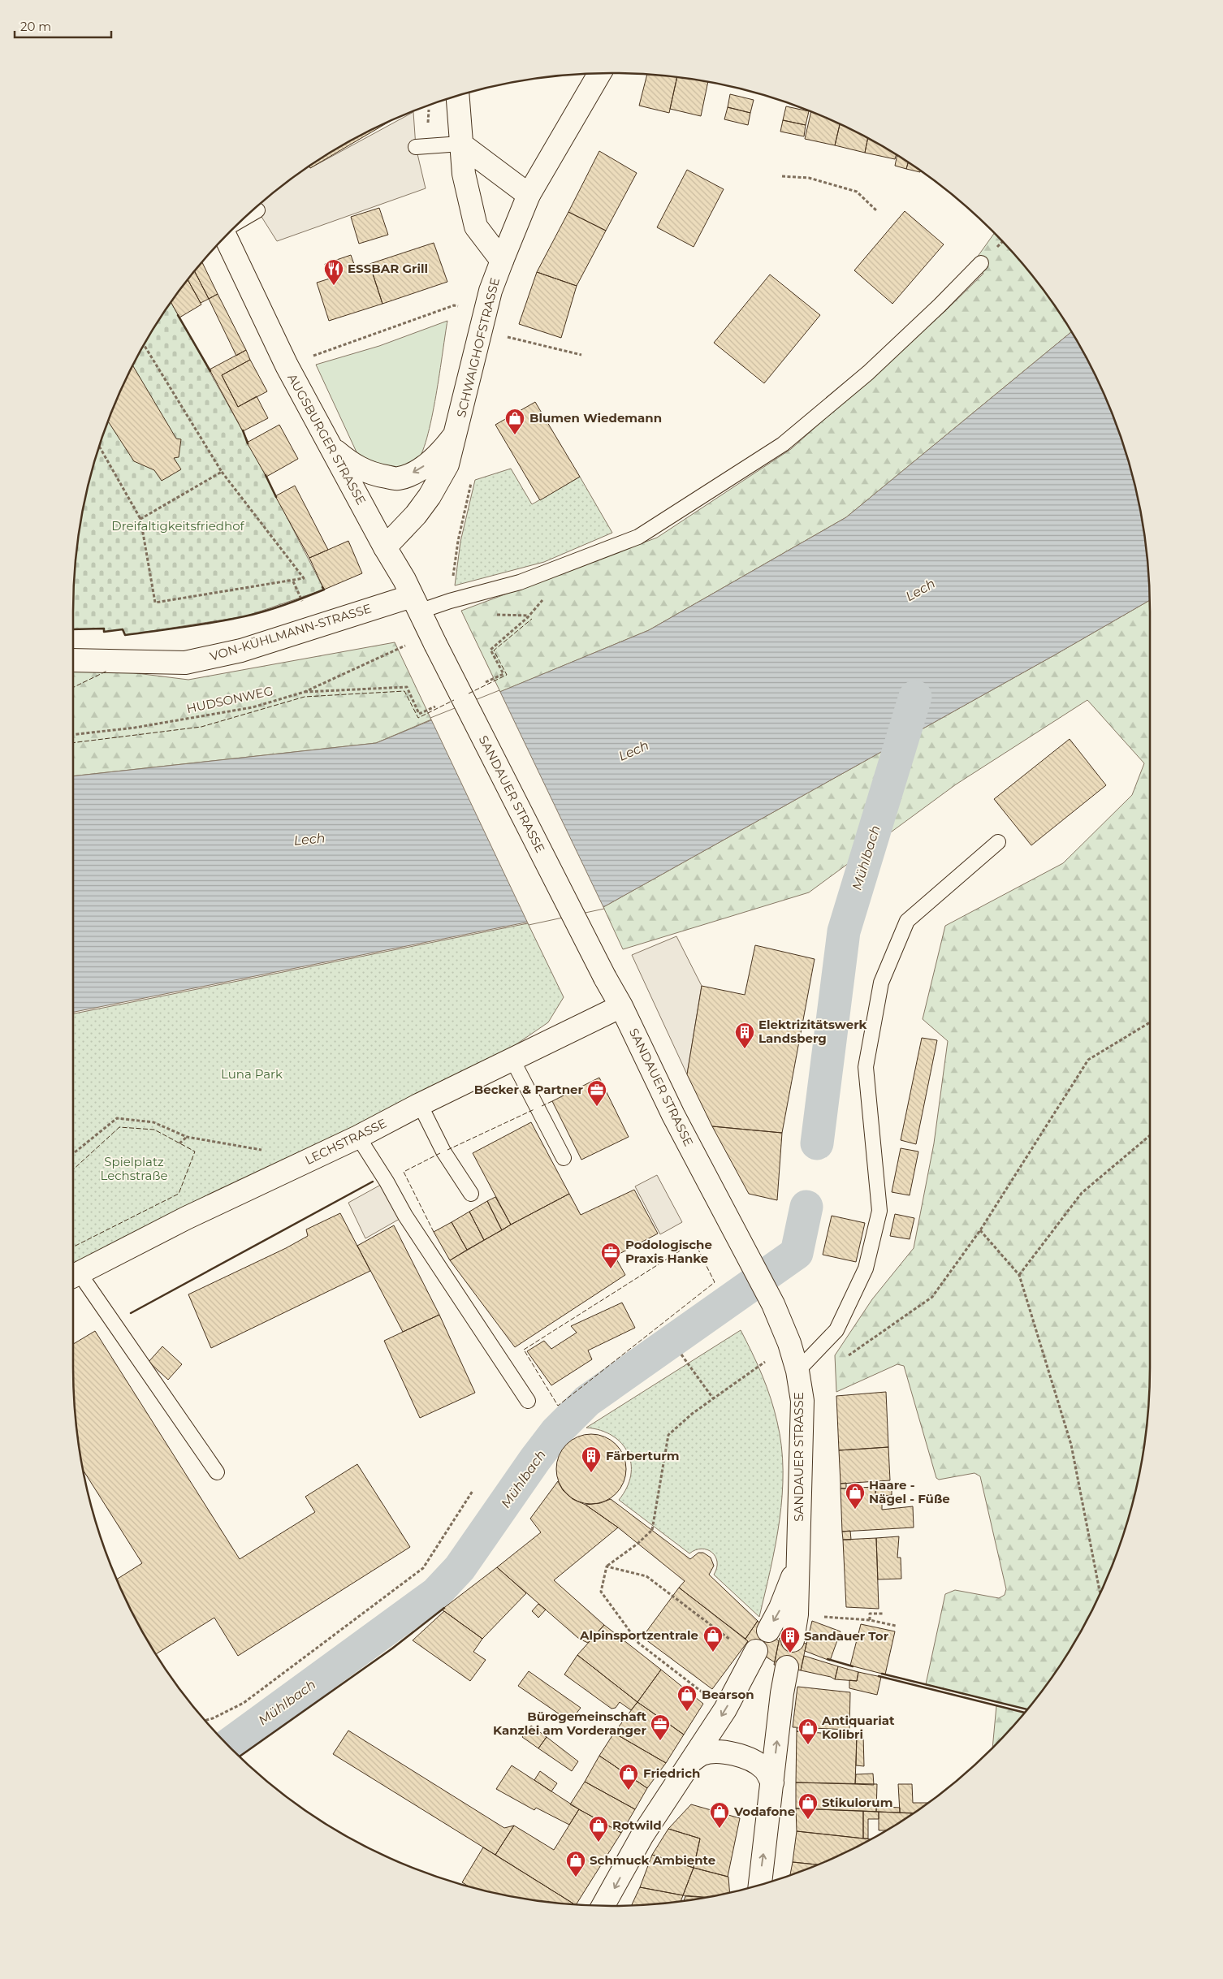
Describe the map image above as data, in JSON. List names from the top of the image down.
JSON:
{
  "streets": {
    "street": [
      "SCHWAIGHOFSTRASSE",
      "AUGSBURGER STRASSE",
      "VON-KÜHLMANN-STRASSE",
      "SANDAUER STRASSE",
      "LECHSTRASSE"
    ],
    "path": ["HUDSONWEG"]
  },
  "crossings": [
    ["SCHWAIGHOFSTRASSE", "AUGSBURGER STRASSE"],
    ["AUGSBURGER STRASSE", "VON-KÜHLMANN-STRASSE"],
    ["AUGSBURGER STRASSE", "HUDSONWEG"],
    ["AUGSBURGER STRASSE", "SANDAUER STRASSE"],
    ["VON-KÜHLMANN-STRASSE", "HUDSONWEG"],
    ["VON-KÜHLMANN-STRASSE", "SANDAUER STRASSE"],
    ["HUDSONWEG", "SANDAUER STRASSE"],
    ["SANDAUER STRASSE", "LECHSTRASSE"]
  ],
  "water": ["Lech", "Mühlbach"],
  "parks": ["Dreifaltigkeitsfriedhof", "Luna Park", "Spielplatz Lechstraße"],
  "places": {
    "restaurant": ["ESSBAR Grill"],
    "shop": [
      "Blumen Wiedemann",
      "Haare - Nägel - Füße",
      "Alpinsportzentrale",
      "Bearson",
      "Antiquariat Kolibri",
      "Friedrich",
      "Stikulorum",
      "Vodafone",
      "Rotwild",
      "Schmuck Ambiente"
    ],
    "building": ["Elektrizitätswerk Landsberg", "Färberturm", "Sandauer Tor"],
    "office": ["Becker & Partner", "Podologische Praxis Hanke", "Bürogemeinschaft Kanzlei am Vorderanger"]
  },
  "scale_bar": "20 m"
}
